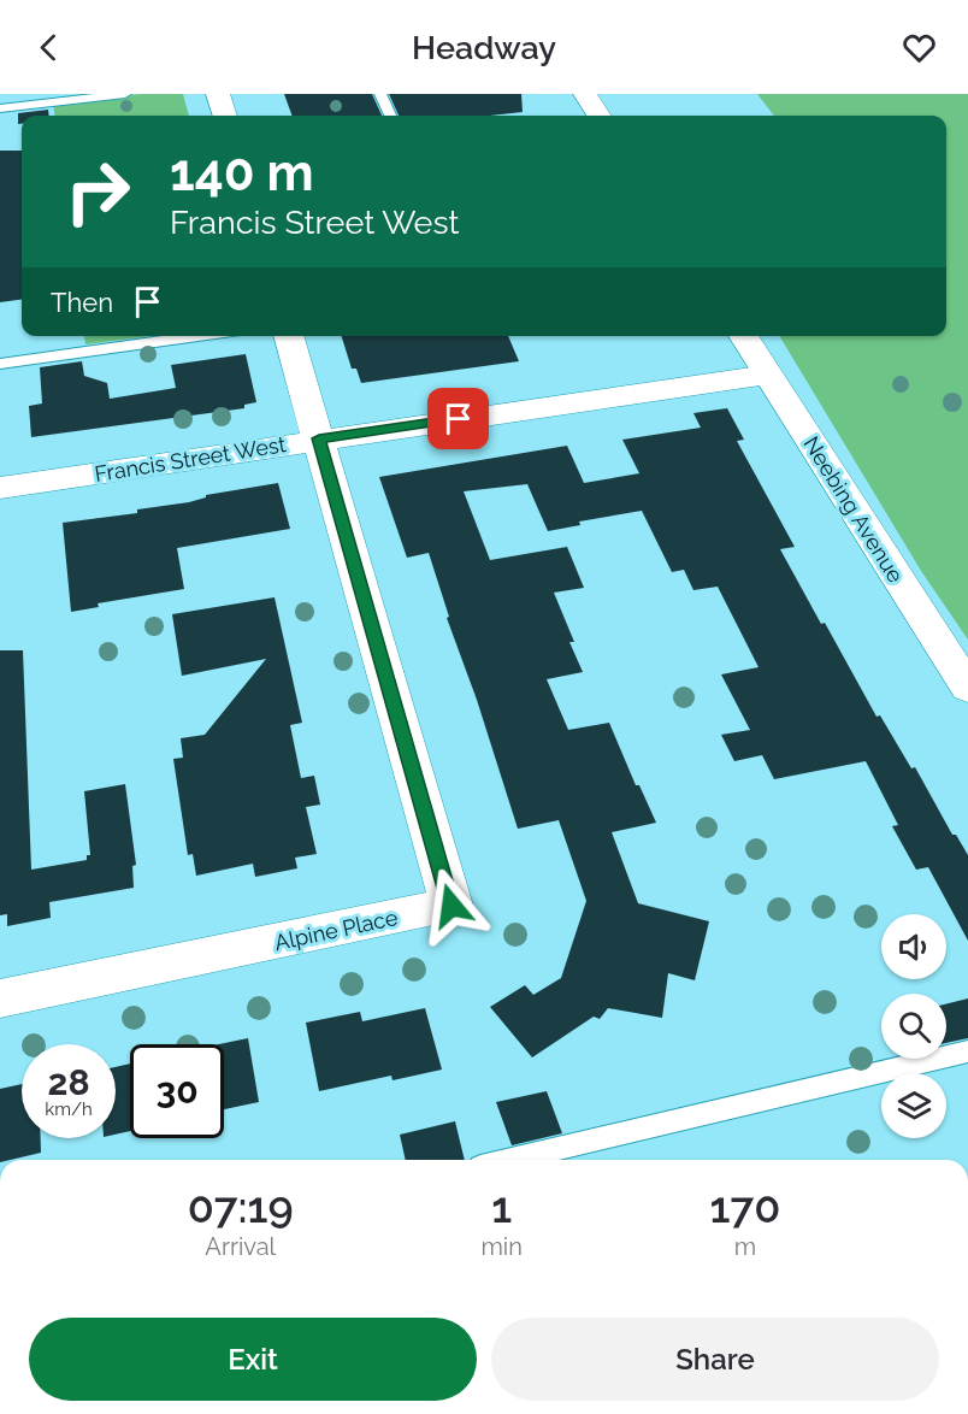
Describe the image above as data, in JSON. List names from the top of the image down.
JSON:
{
  "streets": {
    "street": ["Francis Street West", "Neebing Avenue", "Alpine Place"]
  },
  "crossings": [
    ["Francis Street West", "Neebing Avenue"],
    ["Francis Street West", "Alpine Place"]
  ],
  "page": {
    "header": "Headway",
    "turn": ["140 m", "Francis Street West"],
    "then": "Then",
    "speed": "28 km/h",
    "limit": "30",
    "eta": [
      "07:19",
      "Arrival",
      "1",
      "min",
      "170",
      "m"
    ],
    "buttons": ["Exit", "Share"]
  }
}
